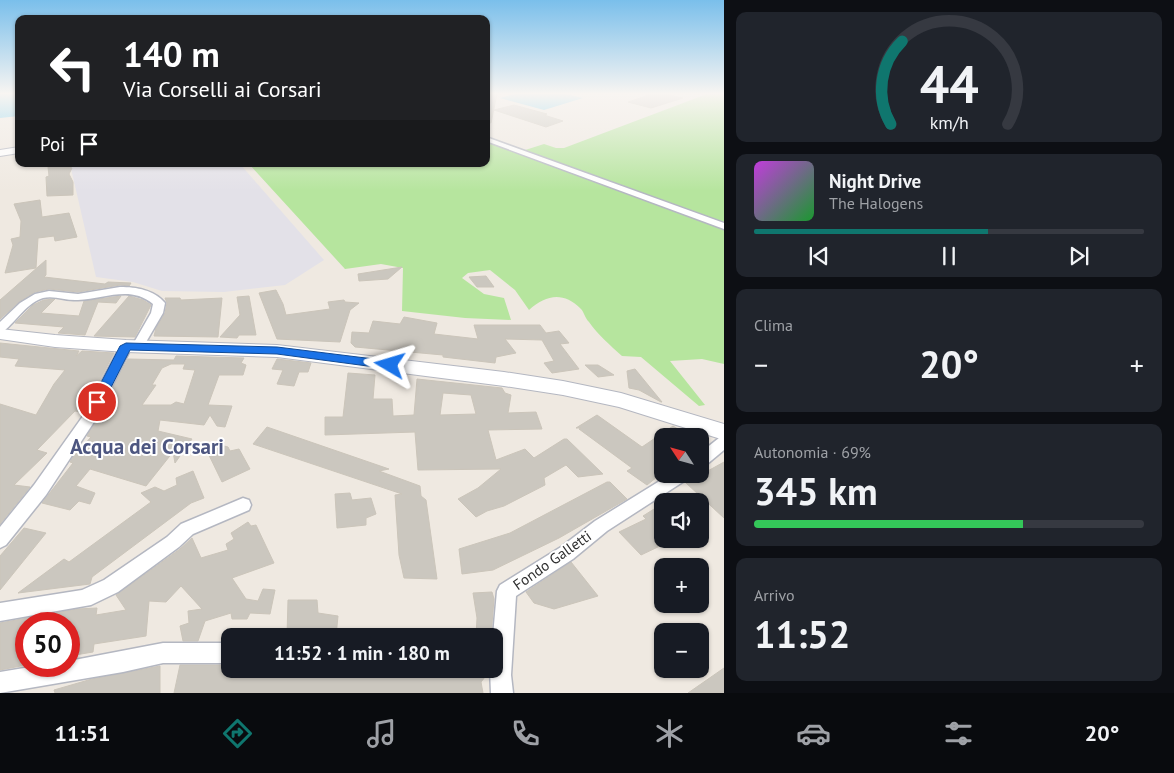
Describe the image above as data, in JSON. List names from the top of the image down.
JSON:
{
  "streets": {
    "street": ["Fondo Galletti"]
  },
  "districts": ["Acqua dei Corsari"],
  "north": "top left",
  "page": {
    "turn": ["140 m", "Via Corselli ai Corsari"],
    "then": "Poi",
    "song": ["Night Drive", "The Halogens"],
    "tile": [
      "Clima",
      ["Autonomia · 69%", "345 km"],
      ["Arrivo", "11:52"]
    ],
    "heat": ["−", "20°", "+"],
    "map_buttons": ["+", "−"],
    "limit": "50",
    "trip": "11:52 · 1 min · 180 m",
    "tabs": ["11:51", "20°"],
    "gauge": ["44", "km/h"]
  }
}
